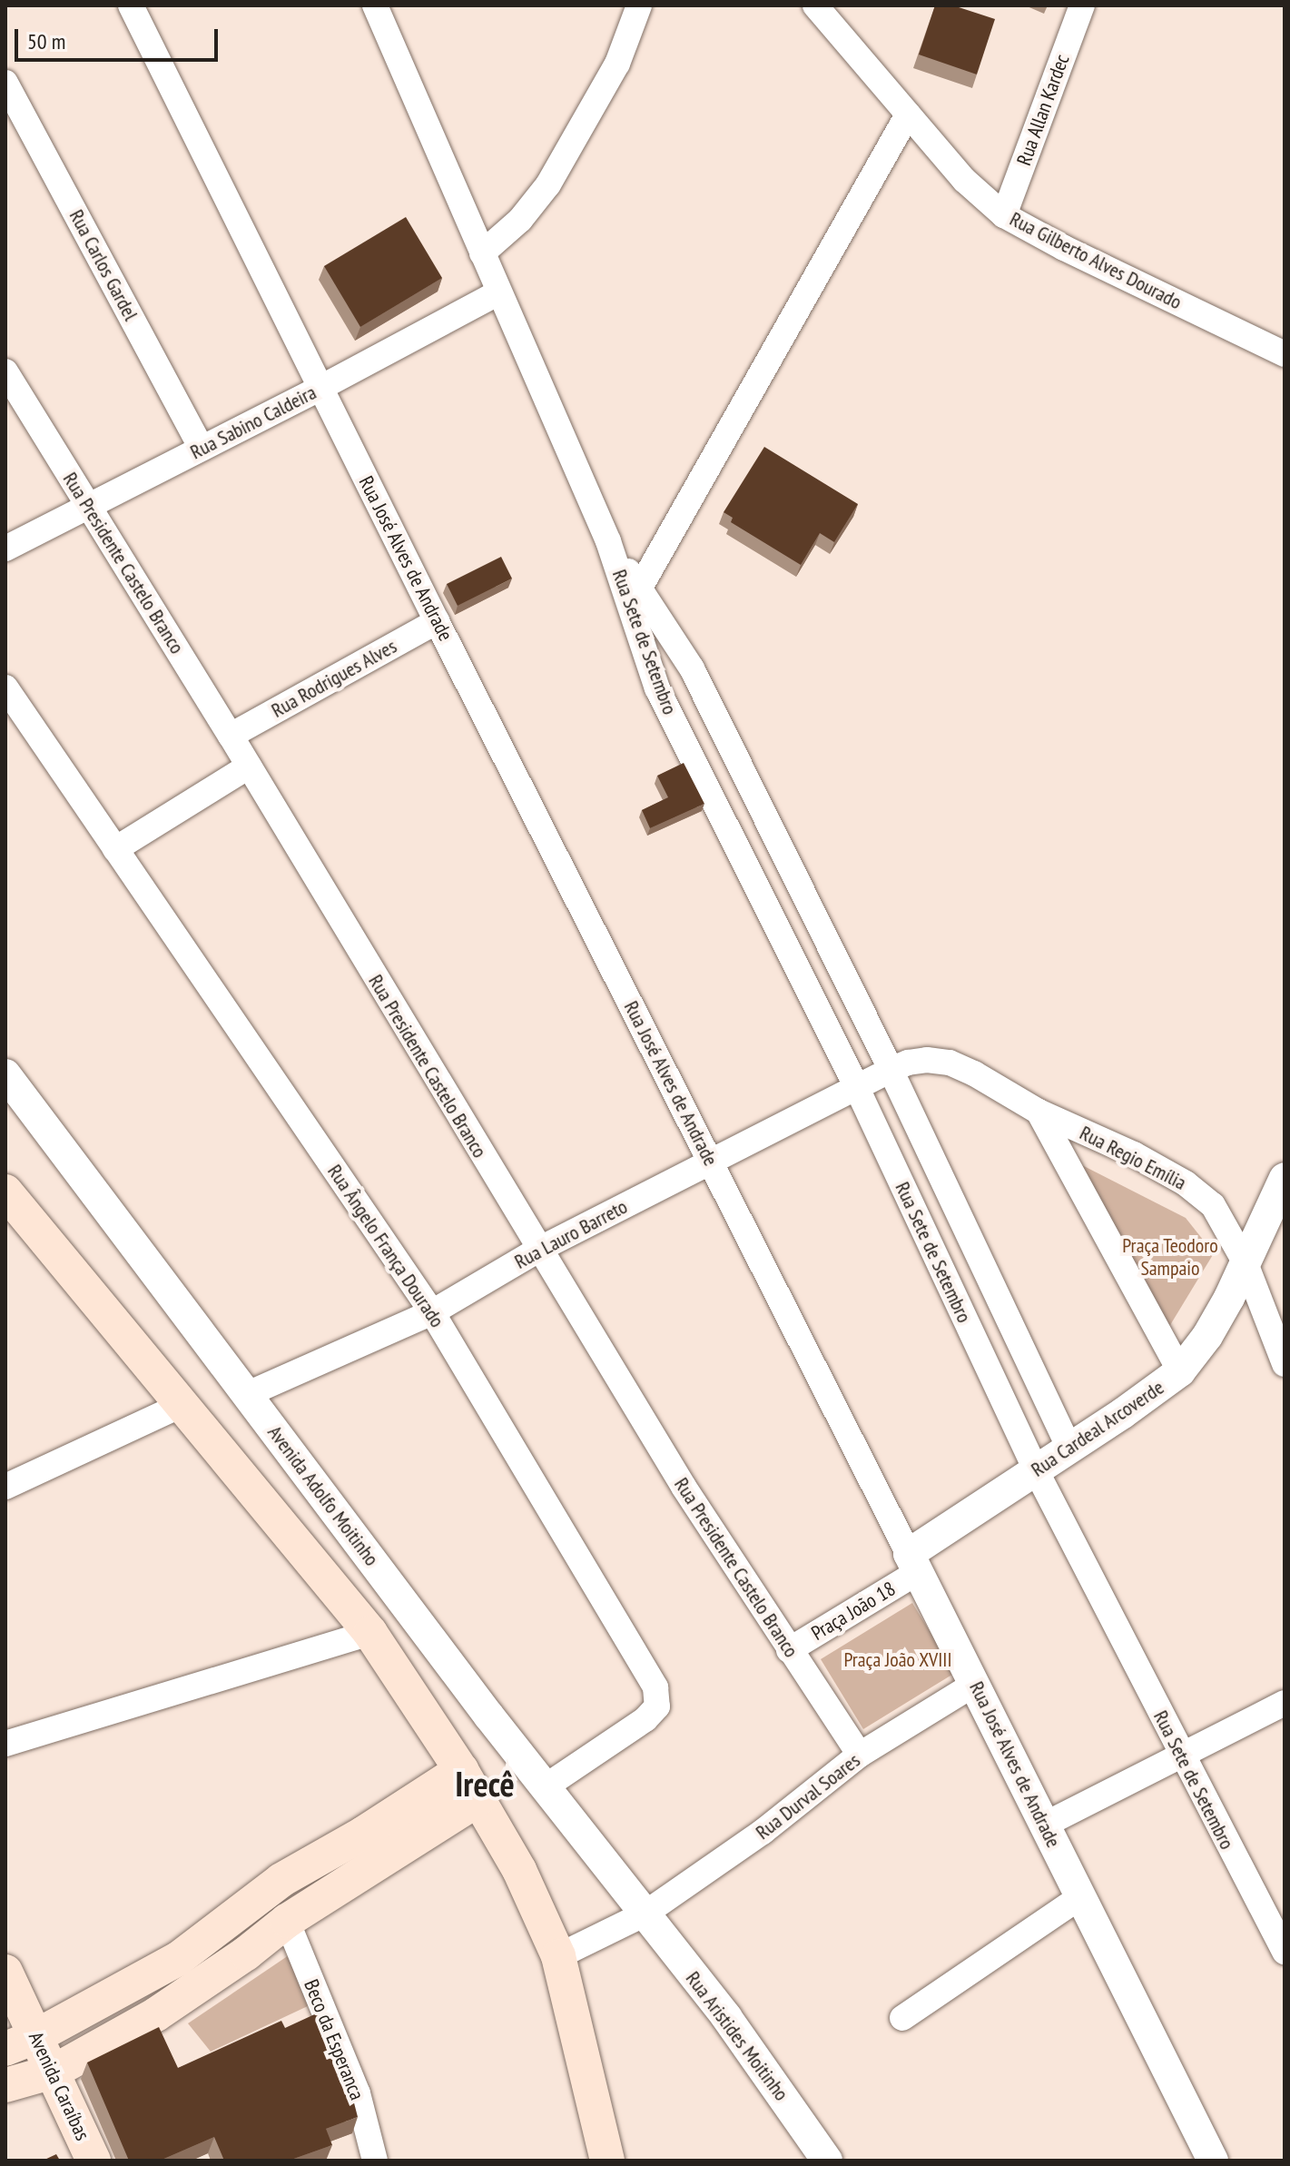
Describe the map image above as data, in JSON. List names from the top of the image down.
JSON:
{
  "streets": {
    "main road": ["Avenida Caraíbas"],
    "street": [
      "Rua Allan Kardec",
      "Rua Gilberto Alves Dourado",
      "Rua Carlos Gardel",
      "Rua Sabino Caldeira",
      "Rua José Alves de Andrade",
      "Rua Presidente Castelo Branco",
      "Rua Sete de Setembro",
      "Rua Rodrigues Alves",
      "Rua Regio Emília",
      "Rua Lauro Barreto",
      "Rua Ângelo França Dourado",
      "Rua Cardeal Arcoverde",
      "Avenida Adolfo Moitinho",
      "Praça João 18",
      "Rua Durval Soares",
      "Rua Aristides Moitinho",
      "Beco da Esperanca"
    ]
  },
  "crossings": [
    ["Rua Allan Kardec", "Rua Gilberto Alves Dourado"],
    ["Rua Carlos Gardel", "Rua Sabino Caldeira"],
    ["Rua Sabino Caldeira", "Rua José Alves de Andrade"],
    ["Rua Sabino Caldeira", "Rua Presidente Castelo Branco"],
    ["Rua Sabino Caldeira", "Rua Sete de Setembro"],
    ["Rua José Alves de Andrade", "Rua Rodrigues Alves"],
    ["Rua José Alves de Andrade", "Rua Lauro Barreto"],
    ["Rua José Alves de Andrade", "Rua Cardeal Arcoverde"],
    ["Rua José Alves de Andrade", "Praça João 18"],
    ["Rua José Alves de Andrade", "Rua Durval Soares"],
    ["Rua Presidente Castelo Branco", "Rua Rodrigues Alves"],
    ["Rua Presidente Castelo Branco", "Rua Lauro Barreto"],
    ["Rua Presidente Castelo Branco", "Praça João 18"],
    ["Rua Presidente Castelo Branco", "Rua Durval Soares"],
    ["Rua Sete de Setembro", "Rua Regio Emília"],
    ["Rua Sete de Setembro", "Rua Lauro Barreto"],
    ["Rua Sete de Setembro", "Rua Cardeal Arcoverde"],
    ["Rua Regio Emília", "Rua Lauro Barreto"],
    ["Rua Regio Emília", "Rua Cardeal Arcoverde"],
    ["Rua Lauro Barreto", "Rua Ângelo França Dourado"],
    ["Rua Lauro Barreto", "Avenida Adolfo Moitinho"],
    ["Rua Ângelo França Dourado", "Avenida Adolfo Moitinho"],
    ["Rua Cardeal Arcoverde", "Praça João 18"],
    ["Avenida Adolfo Moitinho", "Rua Durval Soares"],
    ["Avenida Adolfo Moitinho", "Rua Aristides Moitinho"],
    ["Rua Durval Soares", "Rua Aristides Moitinho"]
  ],
  "districts": ["Irecê"],
  "parks": ["Praça Teodoro Sampaio", "Praça João XVIII"],
  "scale_bar": "50 m"
}
